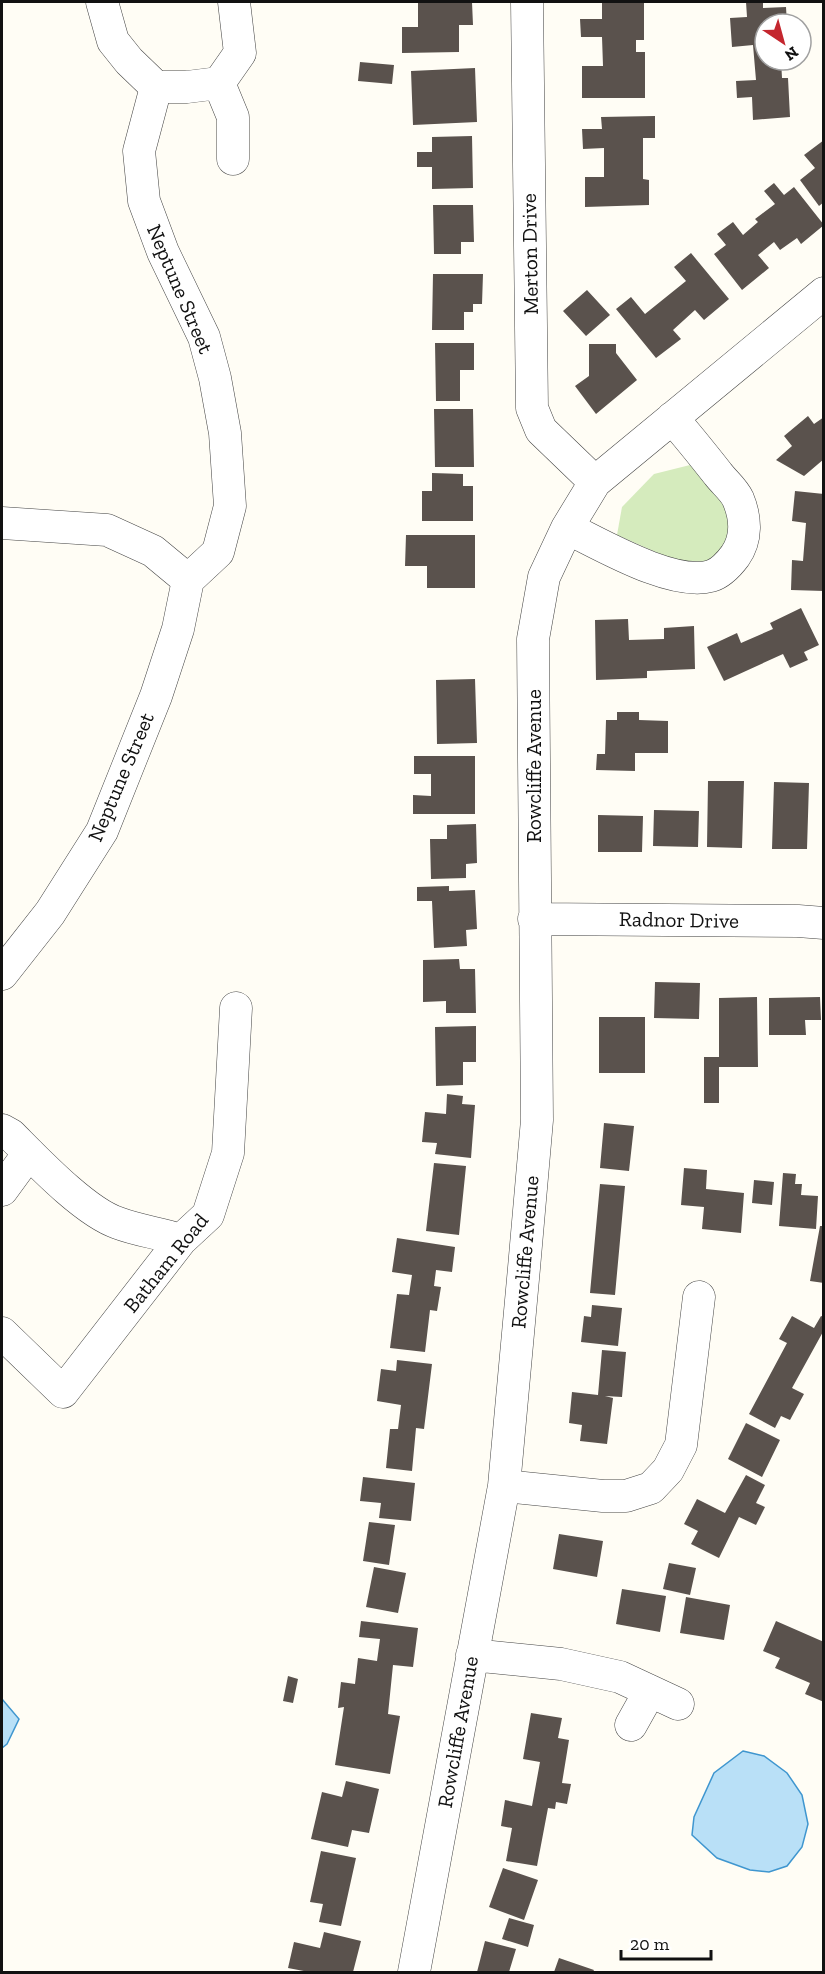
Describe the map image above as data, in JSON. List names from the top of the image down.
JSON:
{
  "streets": {
    "street": [
      "Merton Drive",
      "Neptune Street",
      "Rowcliffe Avenue",
      "Radnor Drive",
      "Batham Road"
    ]
  },
  "crossings": [
    ["Merton Drive", "Rowcliffe Avenue"],
    ["Rowcliffe Avenue", "Radnor Drive"]
  ],
  "scale_bar": "20 m",
  "north": "bottom right"
}
